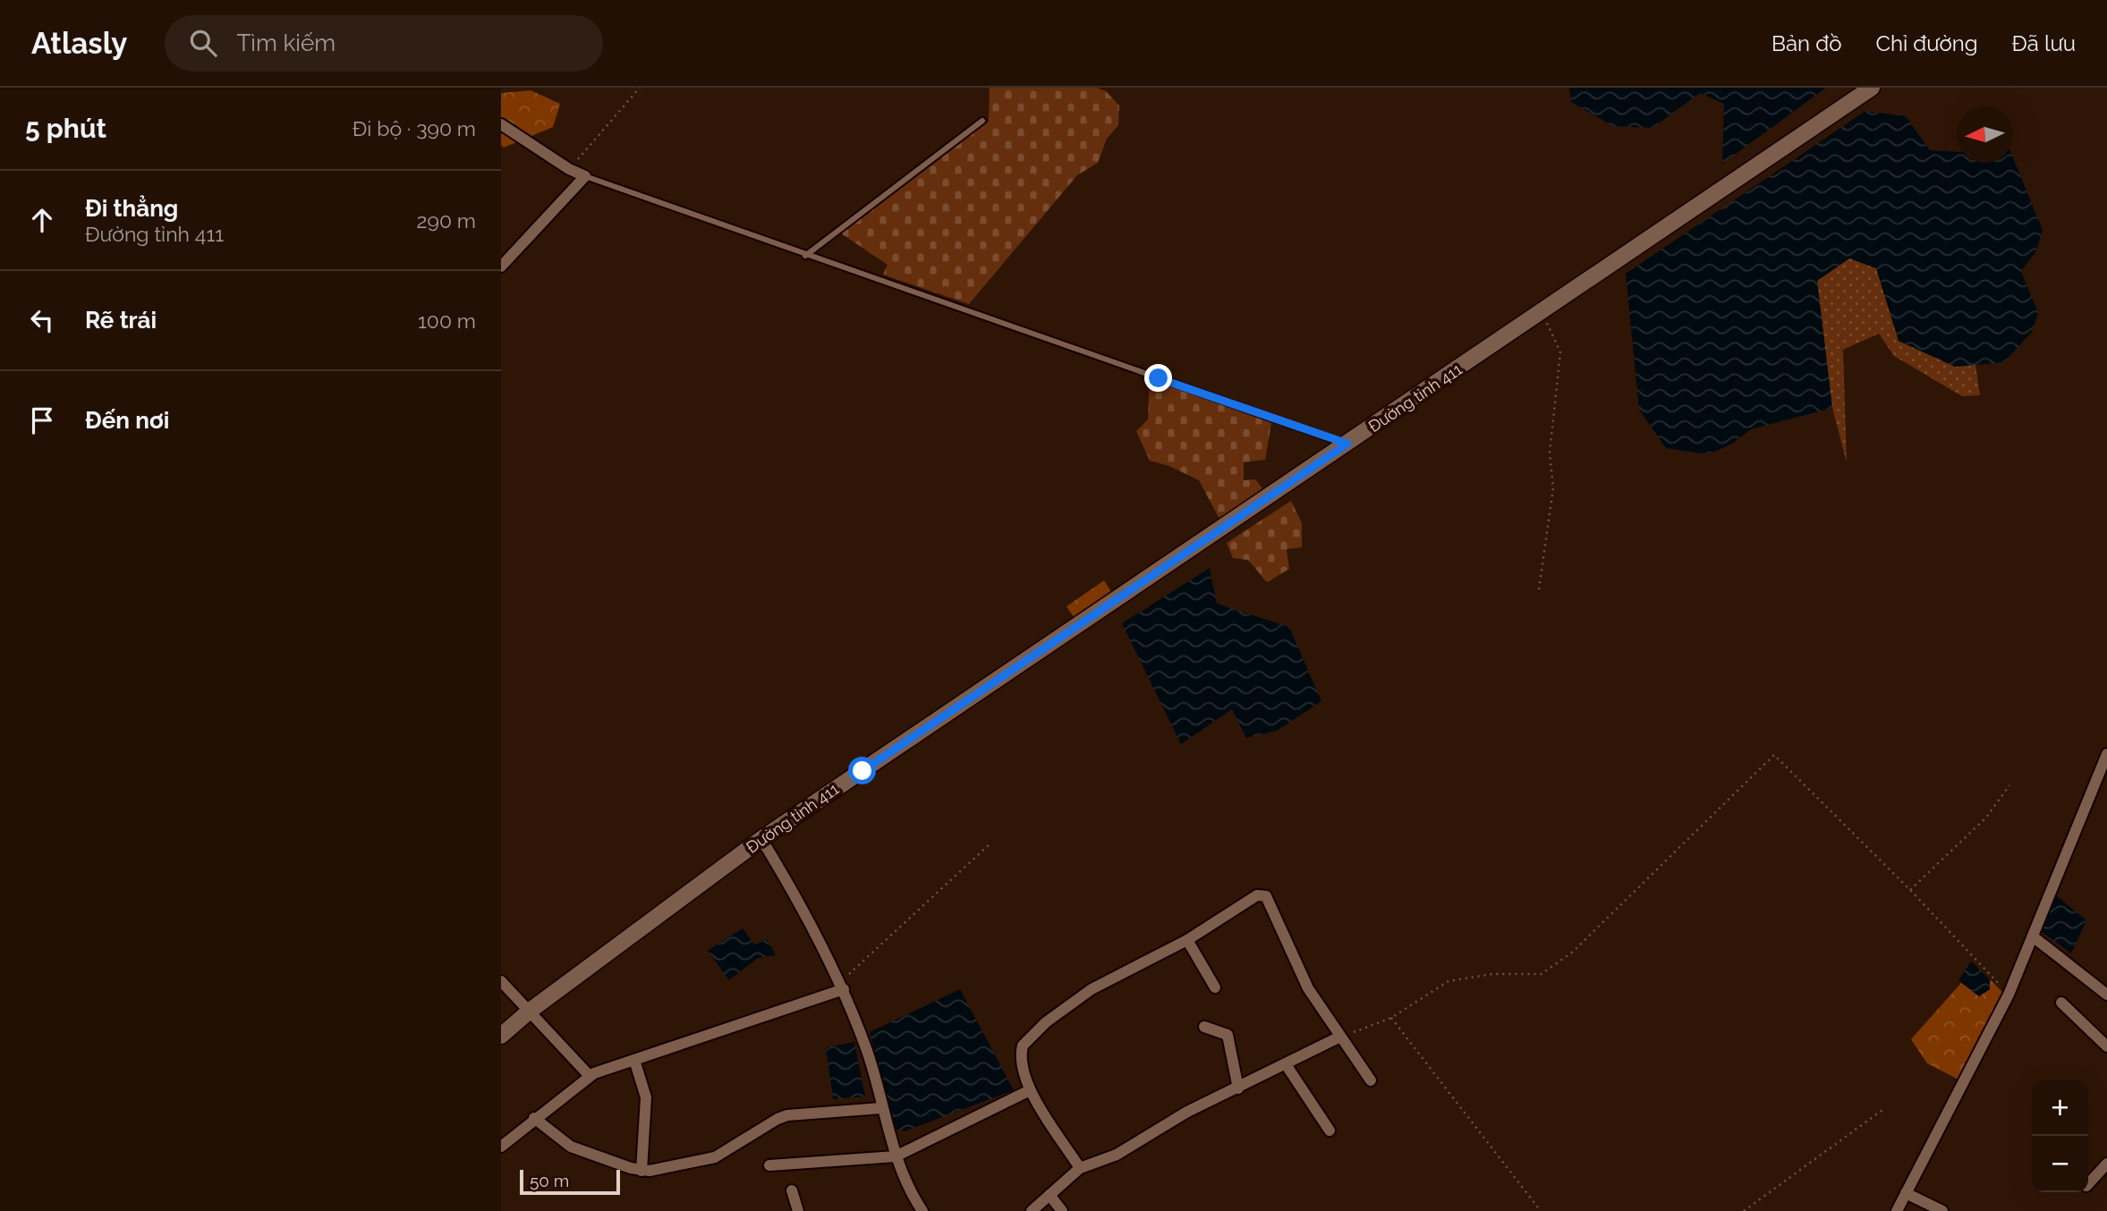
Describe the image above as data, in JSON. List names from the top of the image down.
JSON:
{
  "streets": {
    "main road": ["Đường tỉnh 411"]
  },
  "scale_bar": "50 m",
  "north": "left",
  "page": {
    "header": "Atlasly",
    "search": "Tìm kiếm",
    "nav": ["Bản đồ", "Chỉ đường", "Đã lưu"],
    "heading": ["5 phút", "Đi bộ · 390 m"],
    "list": [
      ["Đi thẳng", "Đường tỉnh 411", "290 m"],
      ["Rẽ trái", "100 m"],
      "Đến nơi"
    ],
    "map_buttons": ["+", "−"],
    "scale": "50 m"
  }
}
